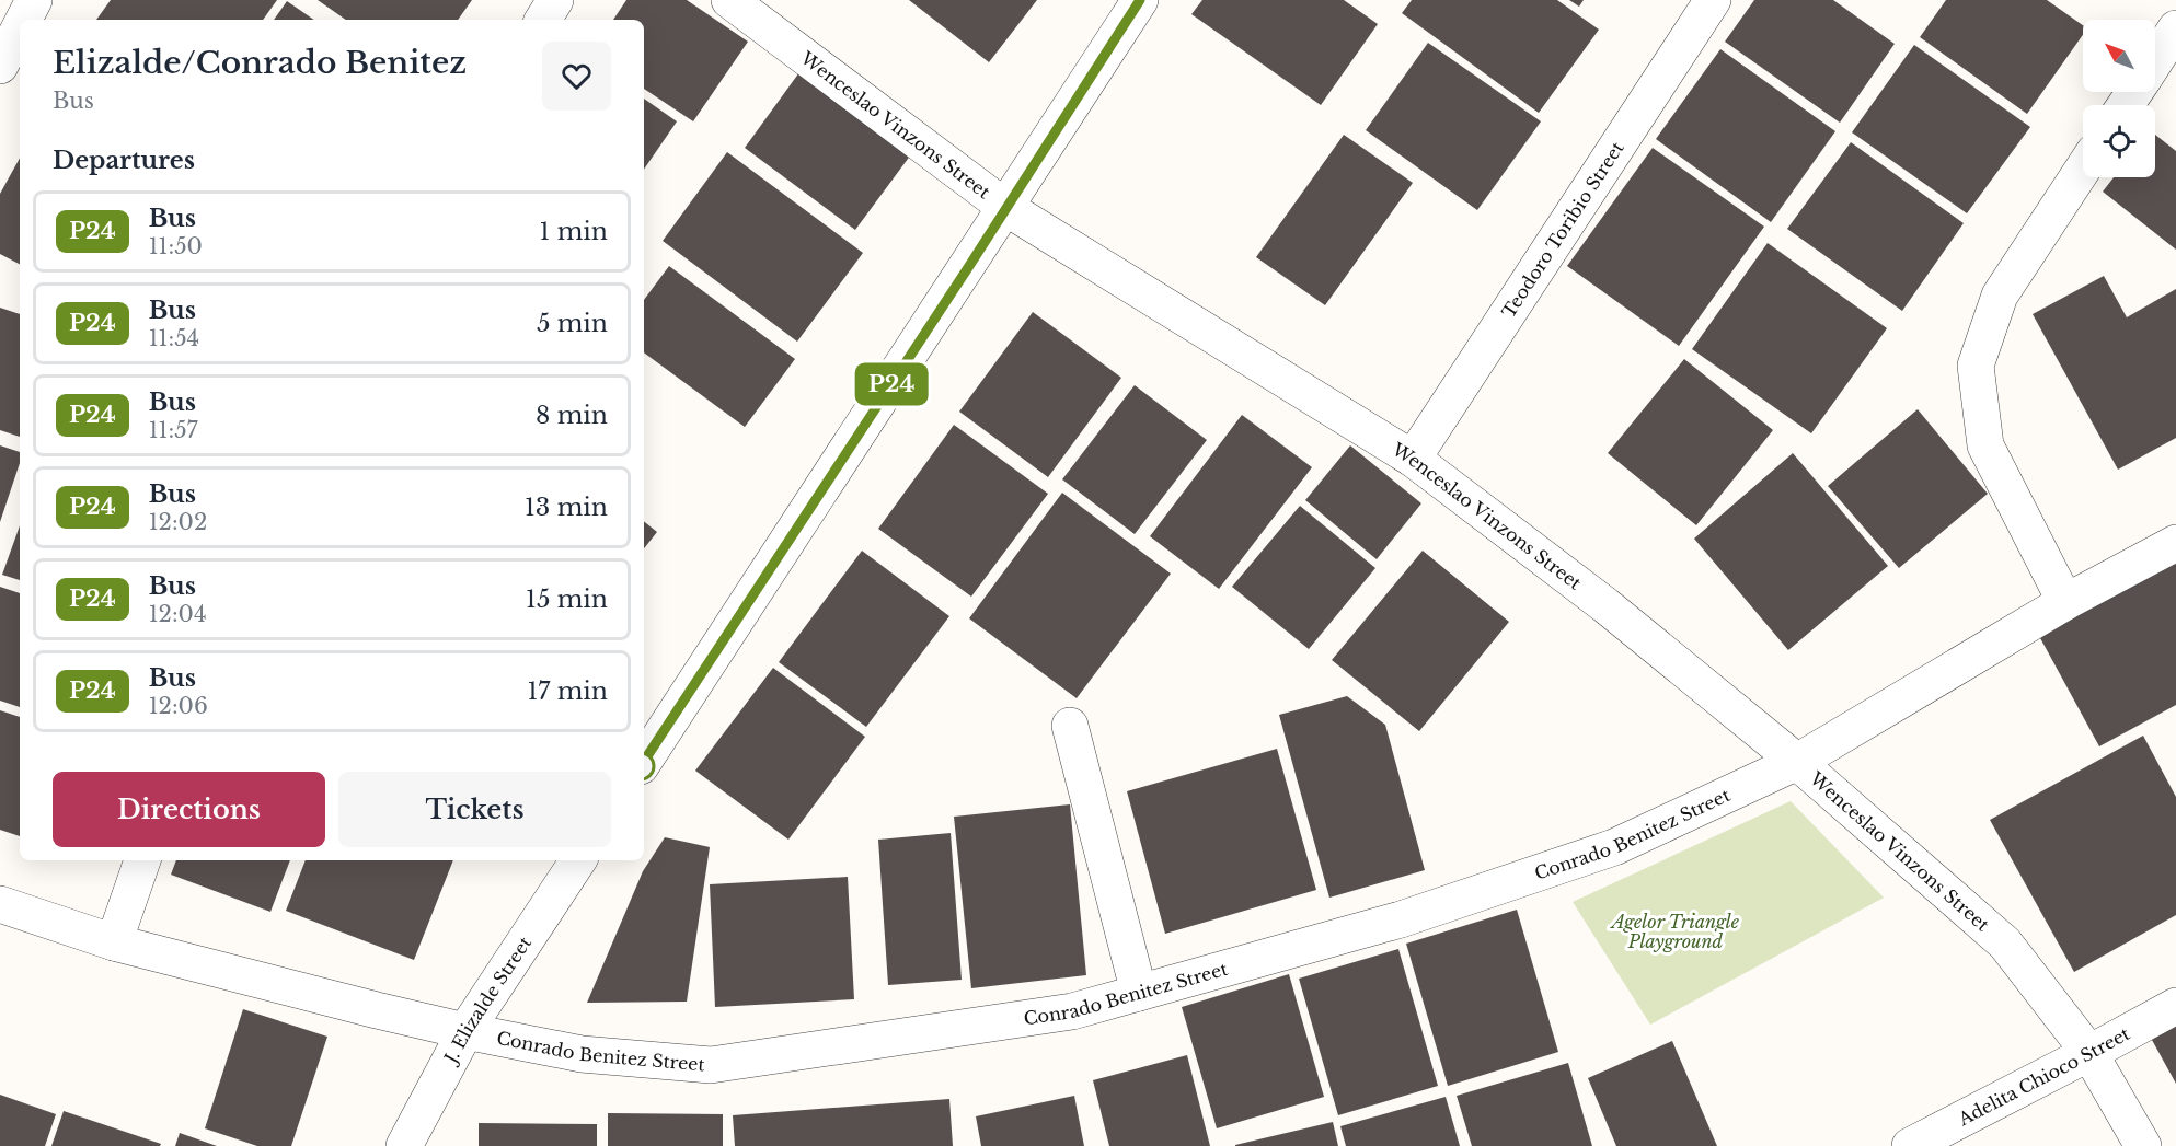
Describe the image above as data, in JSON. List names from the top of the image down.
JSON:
{
  "streets": {
    "street": [
      "Wenceslao Vinzons Street",
      "Teodoro Toribio Street",
      "Conrado Benitez Street",
      "J. Elizalde Street",
      "Adelita Chioco Street"
    ]
  },
  "crossings": [
    ["Wenceslao Vinzons Street", "Teodoro Toribio Street"],
    ["Wenceslao Vinzons Street", "Conrado Benitez Street"],
    ["Wenceslao Vinzons Street", "Adelita Chioco Street"],
    ["Conrado Benitez Street", "J. Elizalde Street"]
  ],
  "parks": ["Agelor Triangle Playground"],
  "lines": ["bus line P24"],
  "north": "top left",
  "page": {
    "on_map": "P24",
    "heading": [
      ["Elizalde/Conrado Benitez", "Bus"],
      "Departures"
    ],
    "list": [
      {
        "mark": "P24",
        "name": "Bus",
        "note": "11:50",
        "value": "1 min"
      },
      {
        "mark": "P24",
        "name": "Bus",
        "note": "11:54",
        "value": "5 min"
      },
      {
        "mark": "P24",
        "name": "Bus",
        "note": "11:57",
        "value": "8 min"
      },
      {
        "mark": "P24",
        "name": "Bus",
        "note": "12:02",
        "value": "13 min"
      },
      {
        "mark": "P24",
        "name": "Bus",
        "note": "12:04",
        "value": "15 min"
      },
      {
        "mark": "P24",
        "name": "Bus",
        "note": "12:06",
        "value": "17 min"
      }
    ],
    "buttons": ["Directions", "Tickets"]
  }
}
